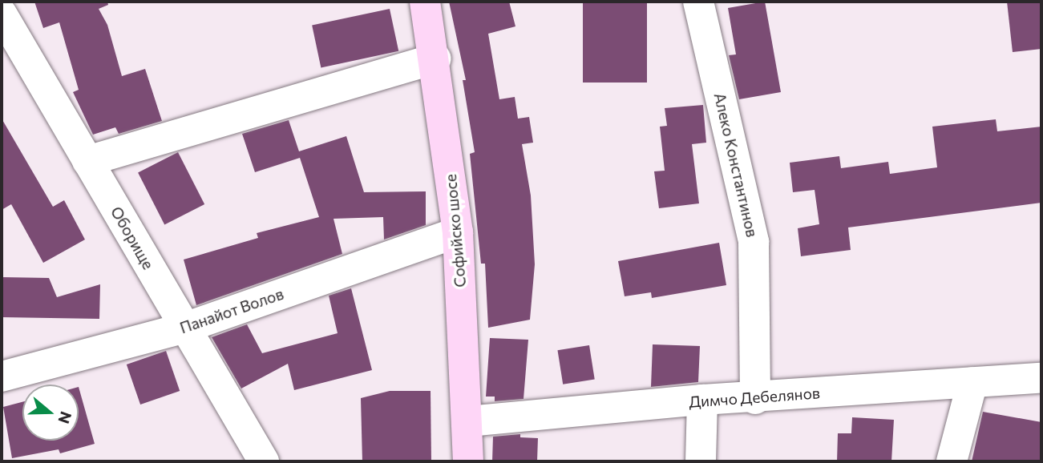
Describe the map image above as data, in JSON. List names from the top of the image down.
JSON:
{
  "streets": {
    "main road": ["Софийско шосе"],
    "street": [
      "Алеко Константинов",
      "Оборище",
      "Панайот Волов",
      "Димчо Дебелянов"
    ]
  },
  "crossings": [
    ["Алеко Константинов", "Димчо Дебелянов"],
    ["Софийско шосе", "Панайот Волов"],
    ["Софийско шосе", "Димчо Дебелянов"],
    ["Оборище", "Панайот Волов"]
  ],
  "north": "right"
}
